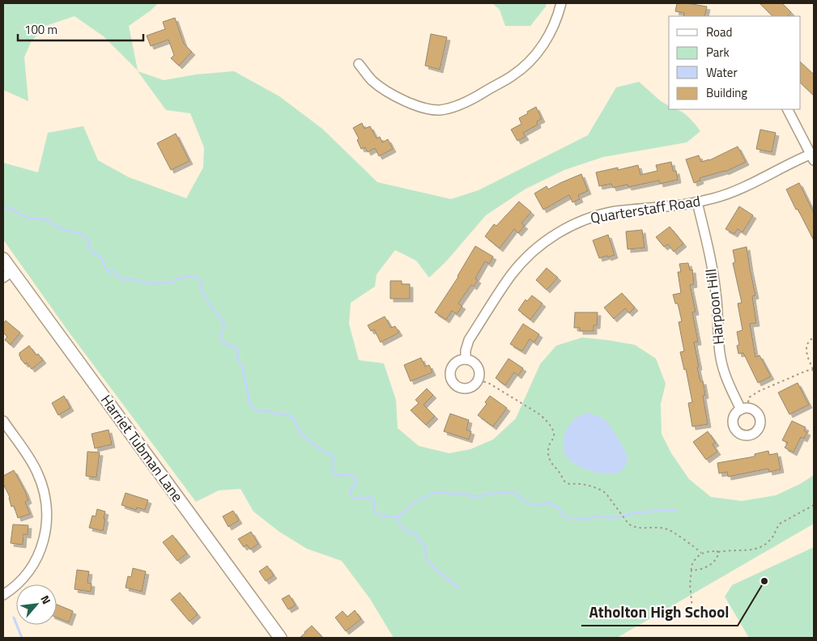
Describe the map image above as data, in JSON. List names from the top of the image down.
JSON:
{
  "streets": {
    "street": ["Quarterstaff Road", "Harpoon Hill", "Harriet Tubman Lane"]
  },
  "crossings": [
    ["Quarterstaff Road", "Harpoon Hill"]
  ],
  "places": ["Atholton High School"],
  "legend": [
    "Road",
    "Park",
    "Water",
    "Building"
  ],
  "scale_bar": "100 m",
  "north": "top right"
}
